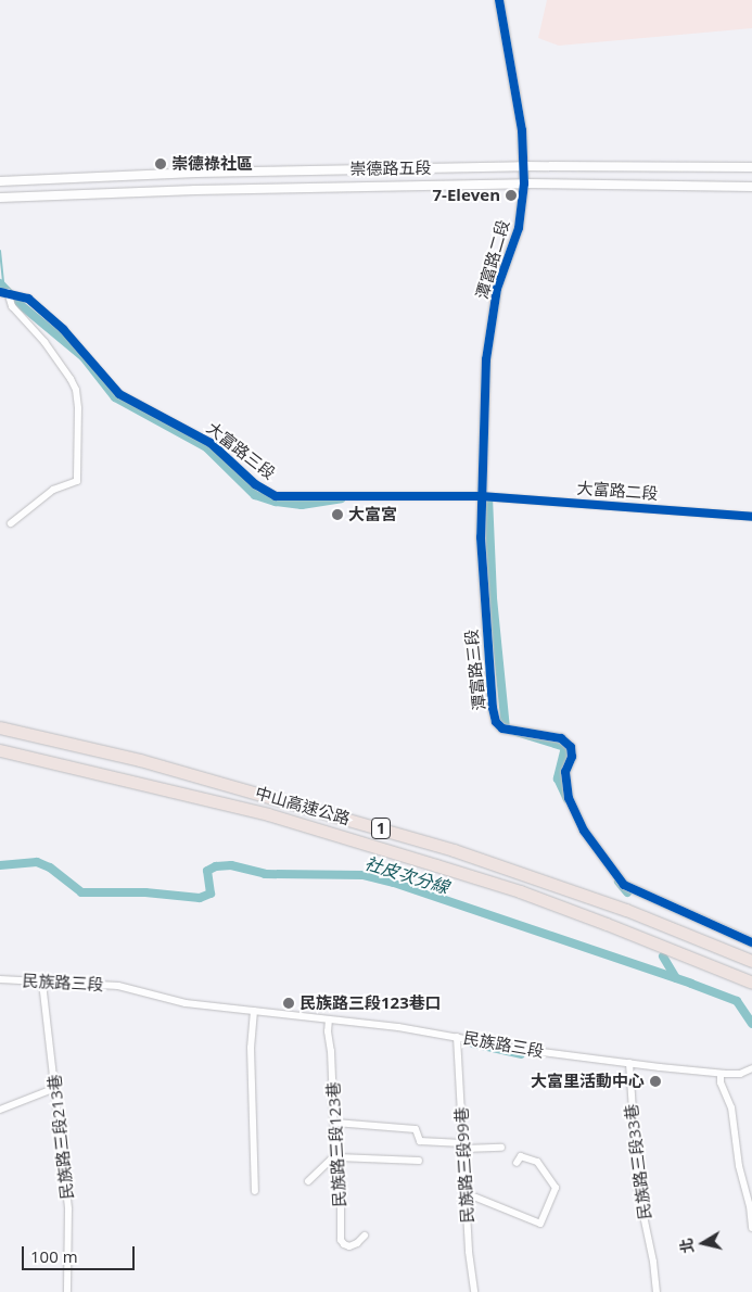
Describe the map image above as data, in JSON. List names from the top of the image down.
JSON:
{
  "streets": {
    "highway": ["中山高速公路", "1"],
    "street": [
      "崇德路五段",
      "潭富路二段",
      "大富路三段",
      "大富路二段",
      "潭富路三段",
      "民族路三段",
      "民族路三段213巷",
      "民族路三段123巷",
      "民族路三段33巷",
      "民族路三段99巷"
    ]
  },
  "crossings": [
    ["崇德路五段", "潭富路二段"],
    ["潭富路二段", "大富路三段"],
    ["潭富路二段", "大富路二段"],
    ["潭富路二段", "潭富路三段"],
    ["大富路三段", "大富路二段"],
    ["大富路三段", "潭富路三段"],
    ["大富路二段", "潭富路三段"],
    ["民族路三段", "民族路三段213巷"],
    ["民族路三段", "民族路三段123巷"],
    ["民族路三段", "民族路三段33巷"],
    ["民族路三段", "民族路三段99巷"]
  ],
  "water": ["社皮次分線"],
  "places": [
    "崇德祿社區",
    "7-Eleven",
    "大富宮",
    "民族路三段123巷口",
    "大富里活動中心"
  ],
  "scale_bar": "100 m",
  "north": "left"
}
